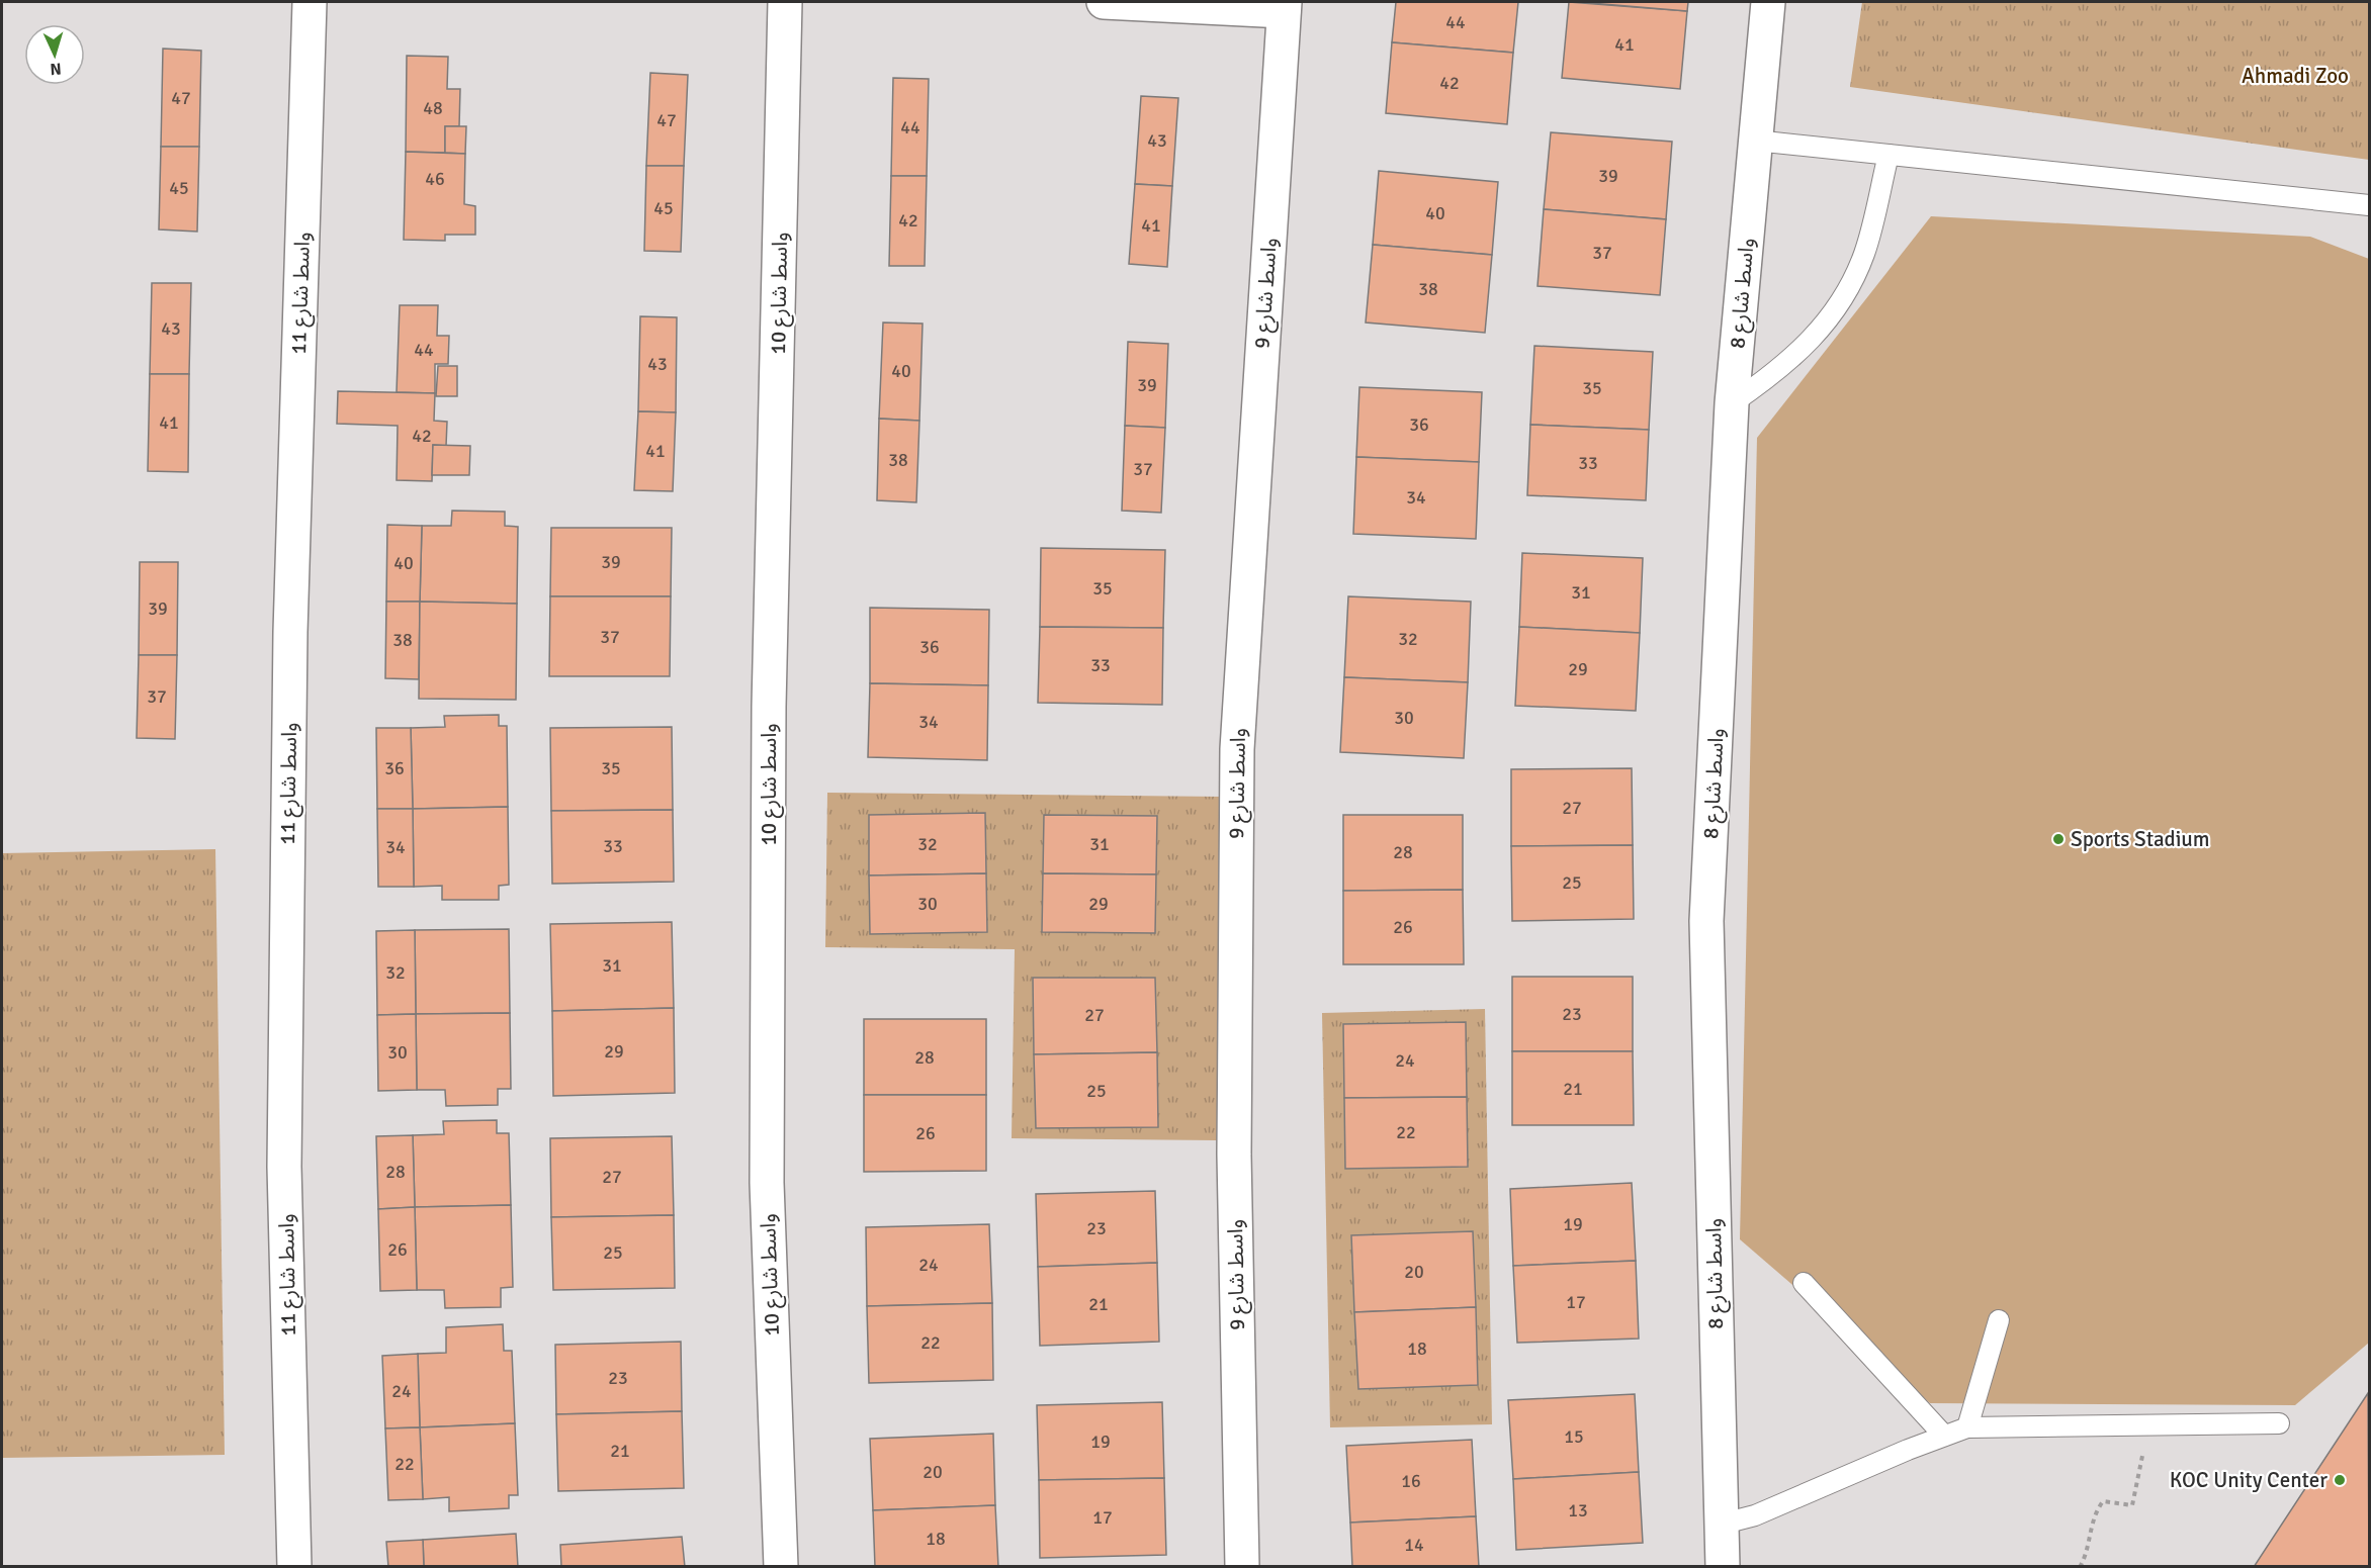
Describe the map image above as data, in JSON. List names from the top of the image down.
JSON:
{
  "streets": {
    "street": [
      "واسط شارع 11",
      "واسط شارع 10",
      "واسط شارع 9",
      "واسط شارع 8"
    ]
  },
  "parks": ["Ahmadi Zoo"],
  "places": ["Sports Stadium", "KOC Unity Center"],
  "house_numbers": [
    "44",
    "41",
    "42",
    "47",
    "48",
    "47",
    "44",
    "43",
    "39",
    "46",
    "45",
    "45",
    "40",
    "42",
    "41",
    "37",
    "38",
    "43",
    "44",
    "43",
    "40",
    "39",
    "35",
    "41",
    "36",
    "42",
    "41",
    "38",
    "33",
    "37",
    "34",
    "39",
    "40",
    "35",
    "31",
    "39",
    "37",
    "32",
    "38",
    "36",
    "33",
    "29",
    "37",
    "30",
    "34",
    "36",
    "35",
    "27",
    "32",
    "31",
    "33",
    "34",
    "28",
    "25",
    "30",
    "29",
    "26",
    "31",
    "32",
    "23",
    "27",
    "29",
    "30",
    "28",
    "24",
    "21",
    "25",
    "22",
    "26",
    "28",
    "27",
    "19",
    "23",
    "26",
    "25",
    "24",
    "20",
    "17",
    "21",
    "22",
    "18",
    "23",
    "24",
    "15",
    "19",
    "21",
    "22",
    "20",
    "16",
    "13",
    "17",
    "18",
    "14"
  ],
  "north": "bottom"
}
